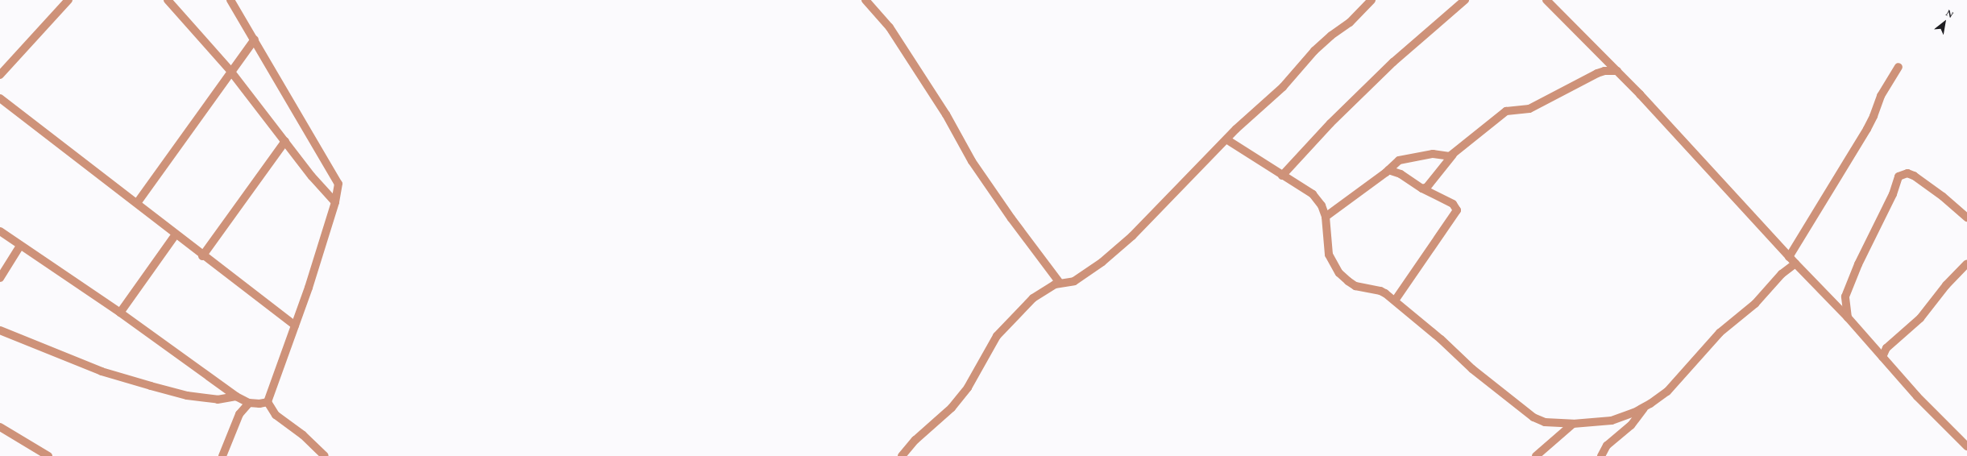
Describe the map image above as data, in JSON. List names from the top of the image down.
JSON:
{
  "north": "top right"
}
